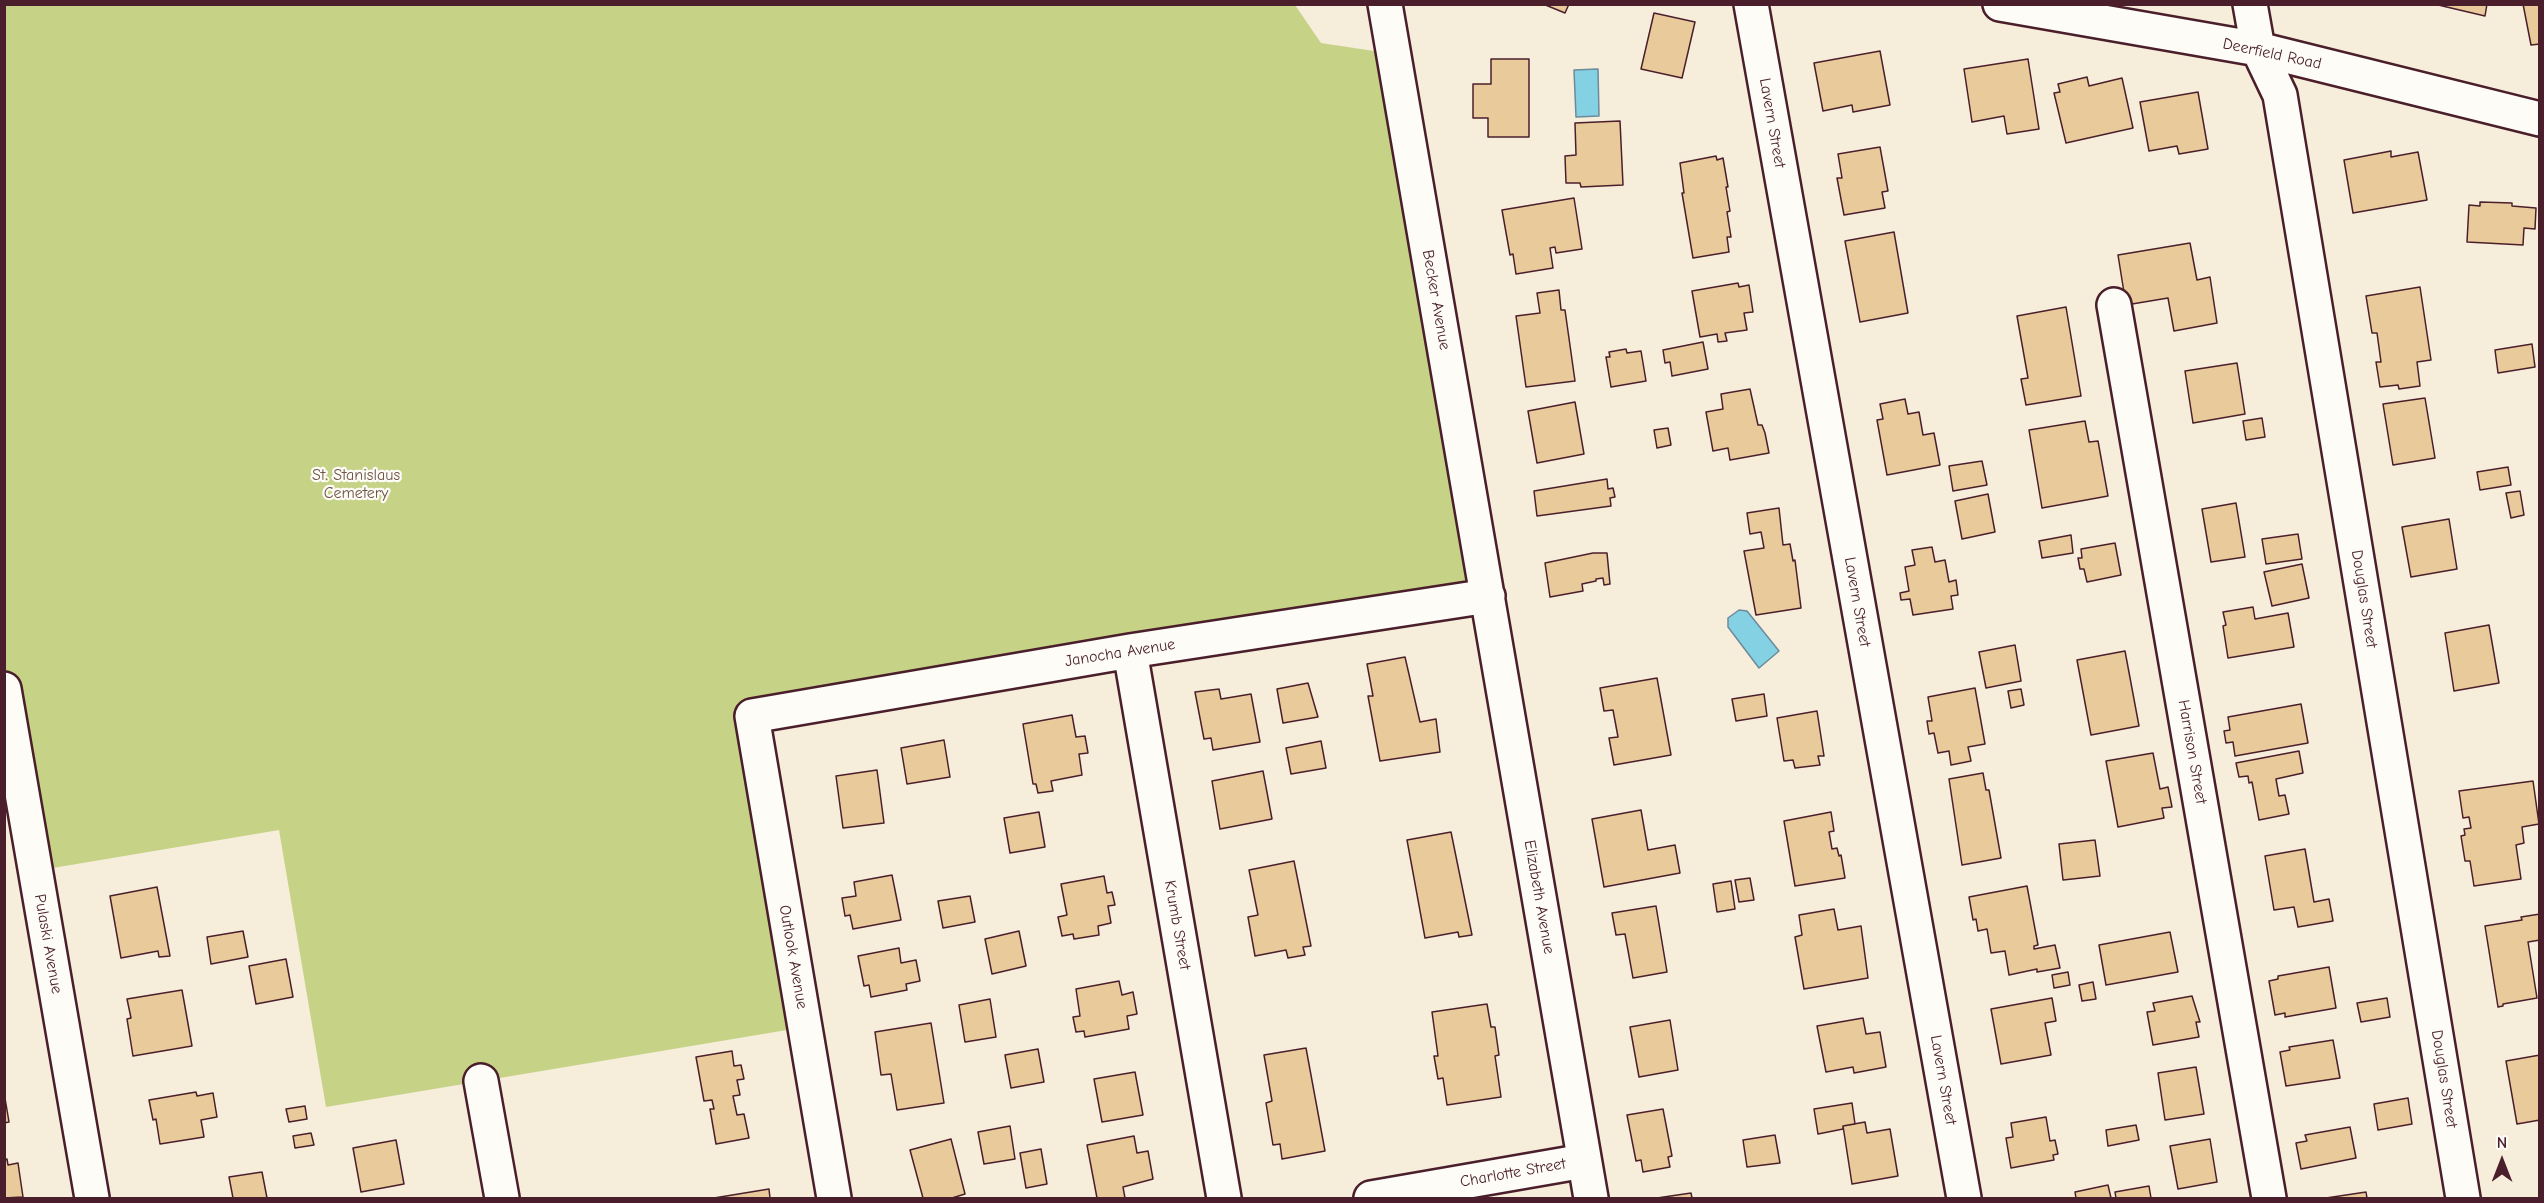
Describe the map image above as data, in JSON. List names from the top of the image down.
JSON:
{
  "streets": {
    "street": [
      "Deerfield Road",
      "Lavern Street",
      "Becker Avenue",
      "Douglas Street",
      "Janocha Avenue",
      "Harrison Street",
      "Elizabeth Avenue",
      "Krumb Street",
      "Pulaski Avenue",
      "Outlook Avenue",
      "Charlotte Street"
    ]
  },
  "crossings": [
    ["Deerfield Road", "Douglas Street"],
    ["Becker Avenue", "Janocha Avenue"],
    ["Becker Avenue", "Elizabeth Avenue"],
    ["Janocha Avenue", "Elizabeth Avenue"],
    ["Janocha Avenue", "Krumb Street"],
    ["Janocha Avenue", "Outlook Avenue"],
    ["Elizabeth Avenue", "Charlotte Street"]
  ],
  "parks": ["St. Stanislaus Cemetery"],
  "north": "top"
}
